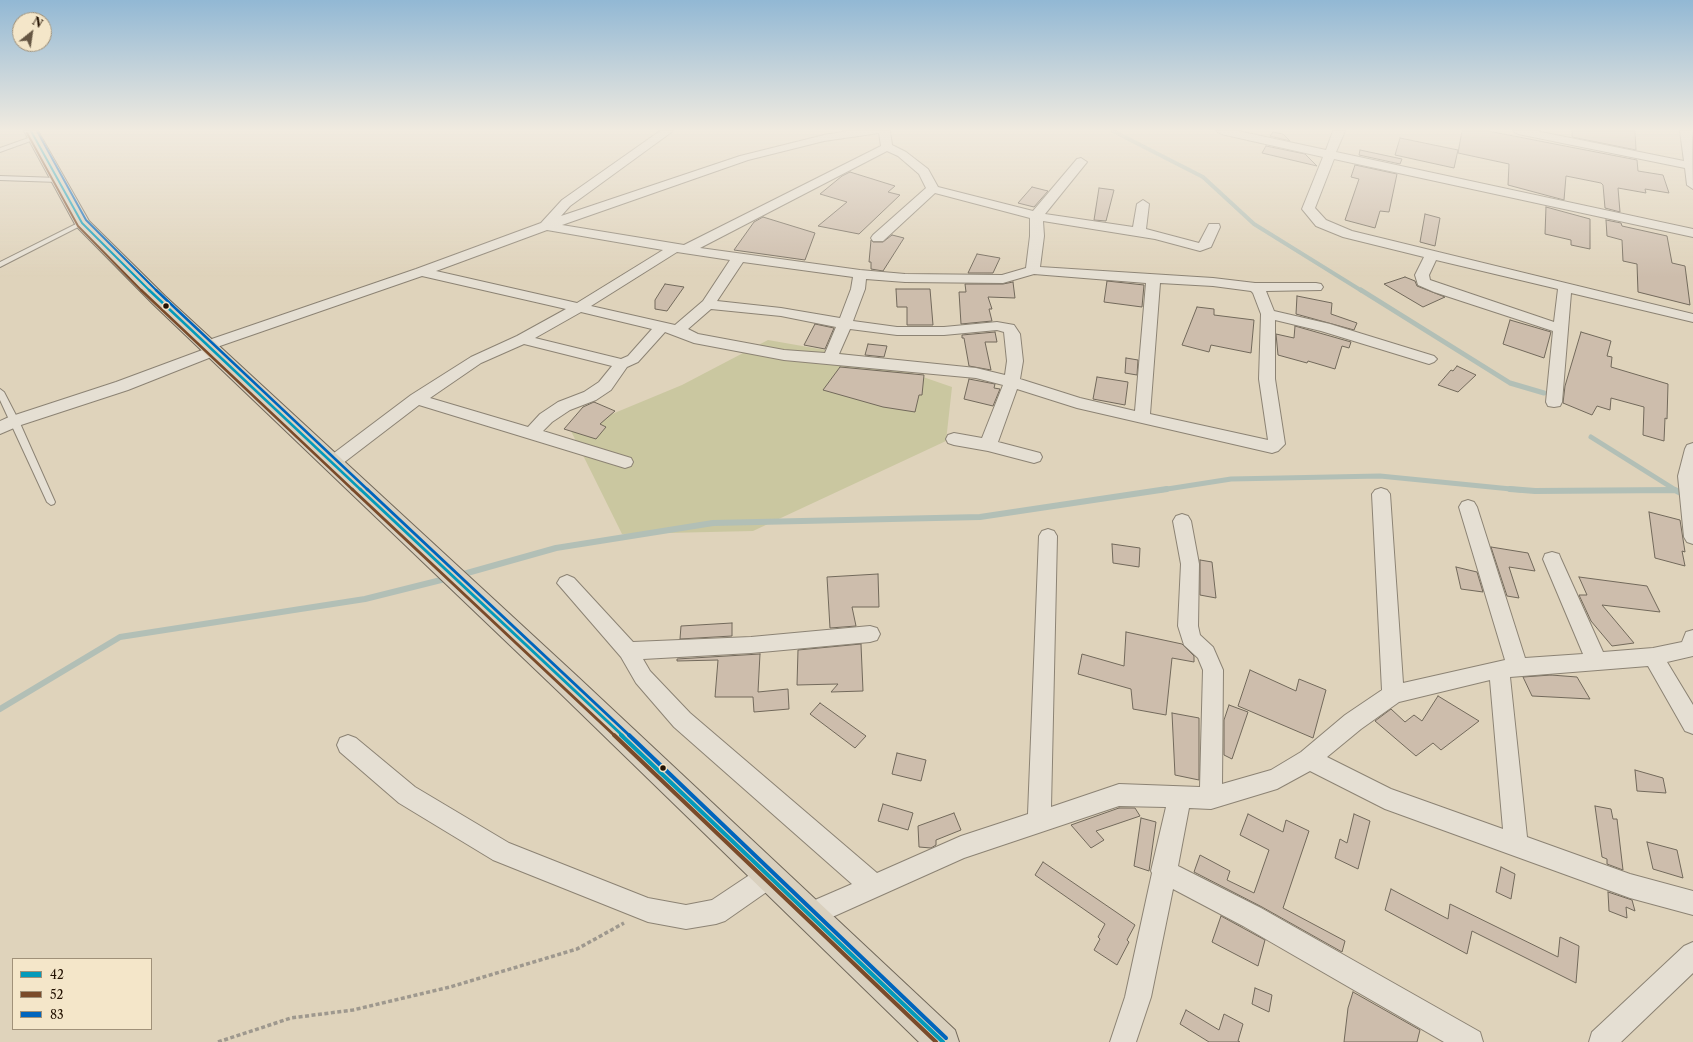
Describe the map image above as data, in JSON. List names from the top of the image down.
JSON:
{
  "lines": ["transit line 42", "transit line 52", "transit line 83"],
  "legend": ["42", "52", "83"],
  "north": "top right"
}
